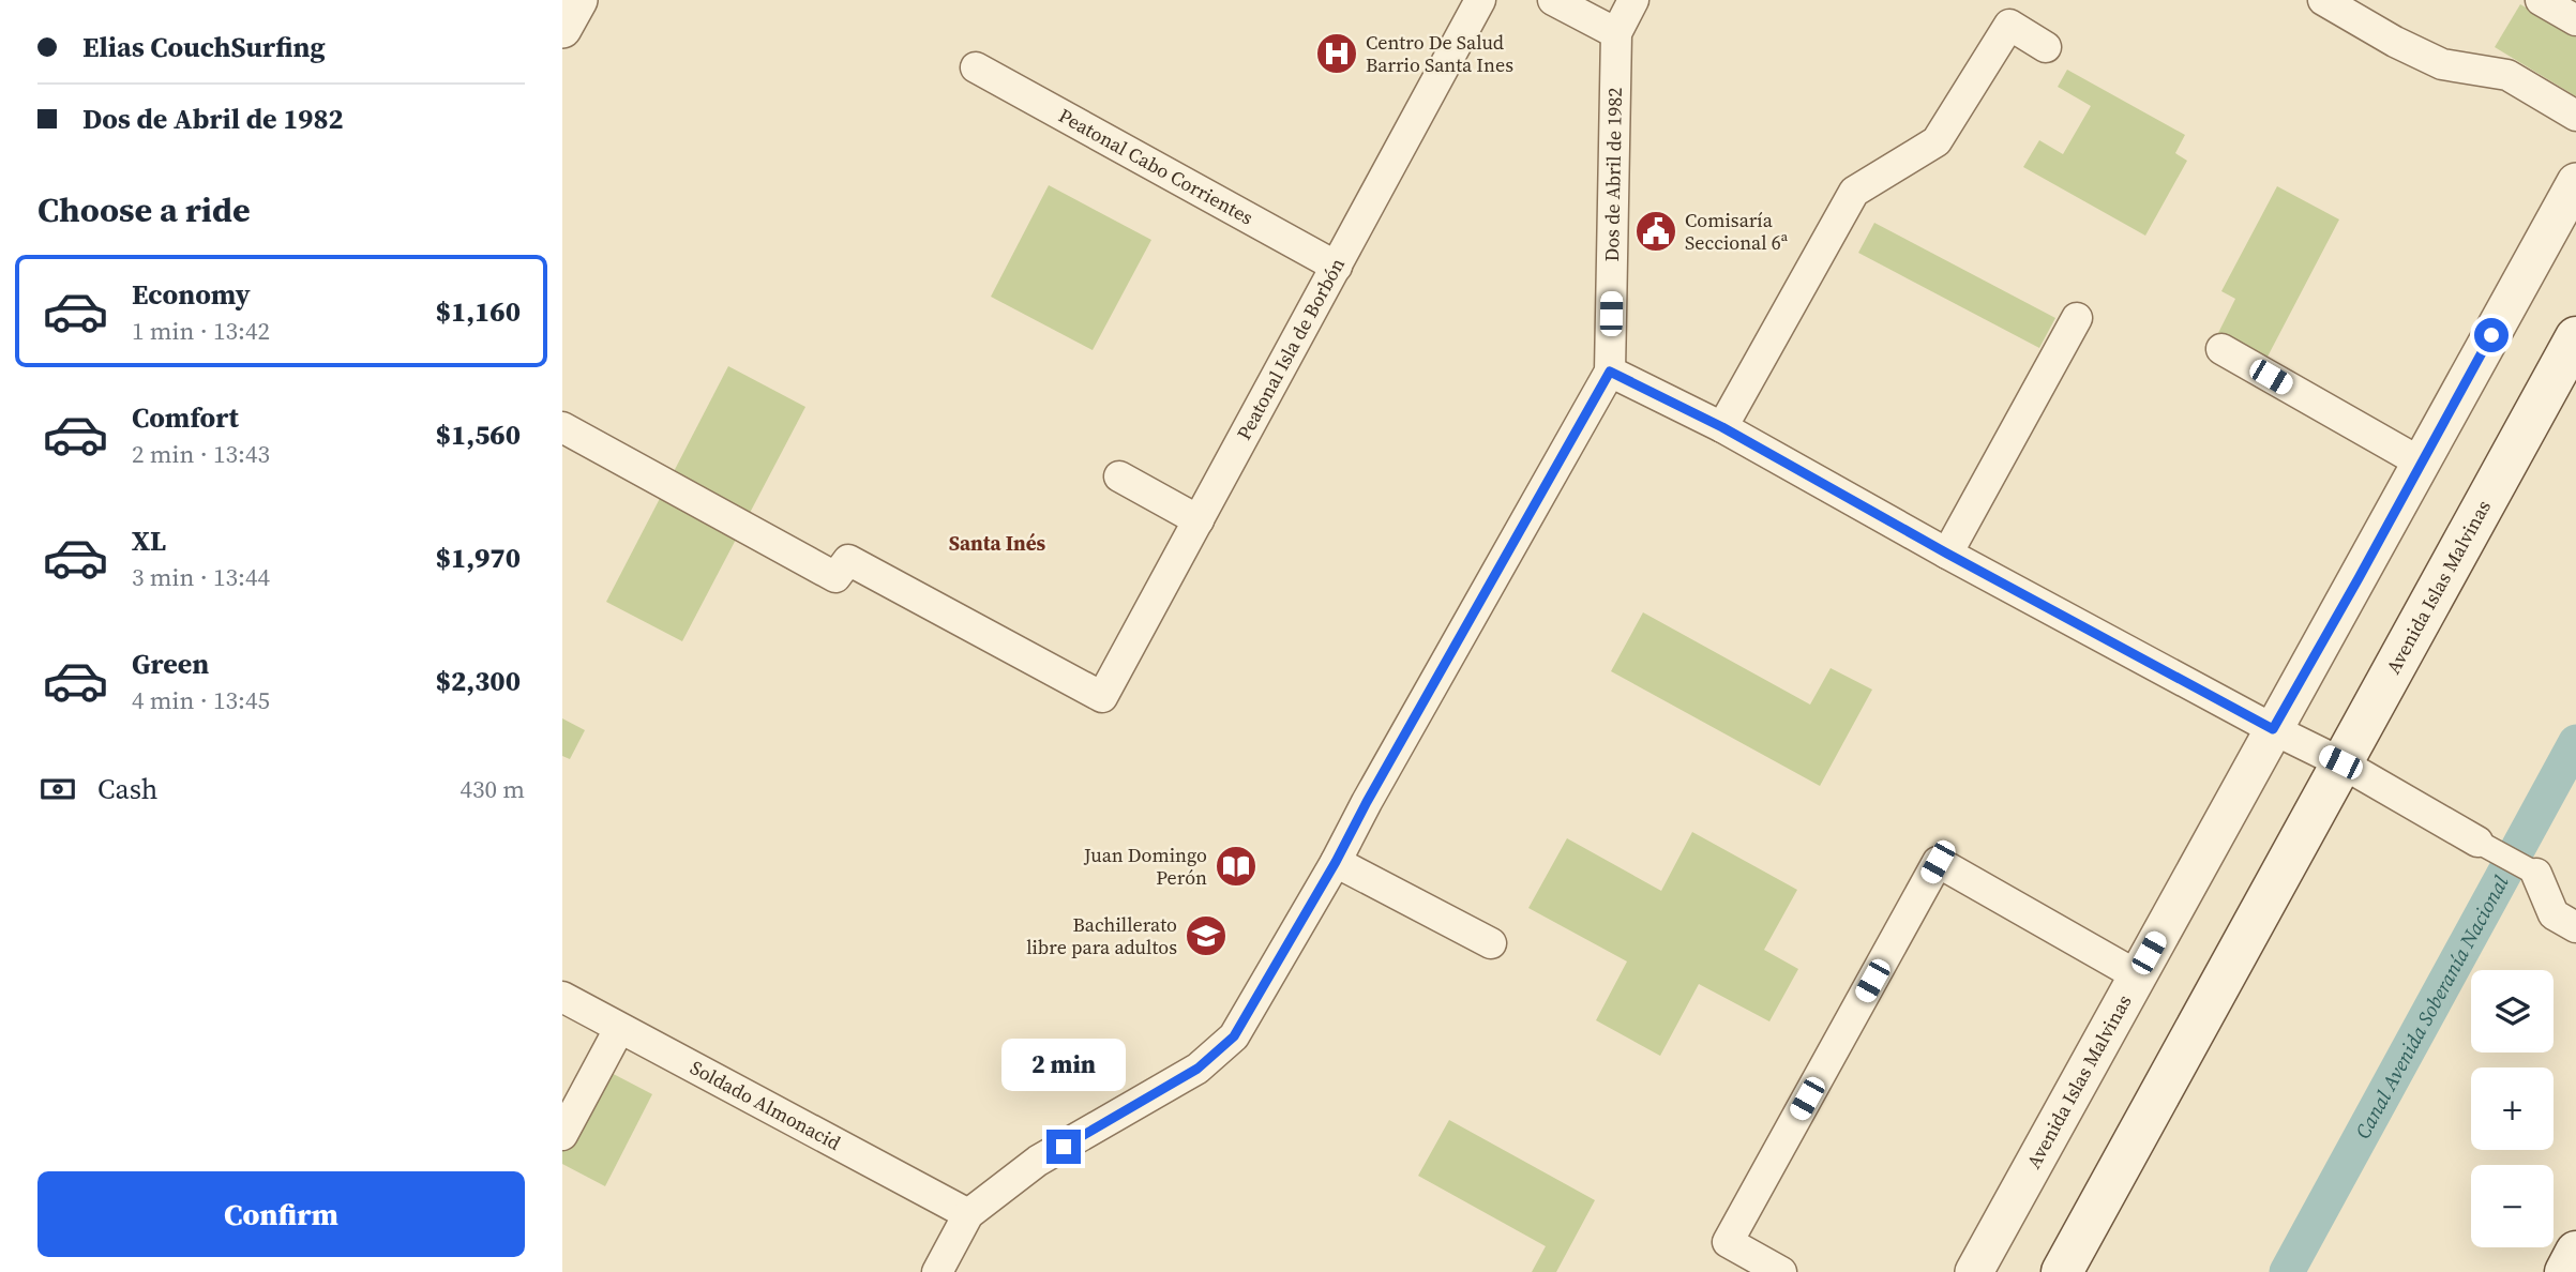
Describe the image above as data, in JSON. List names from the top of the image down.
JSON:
{
  "streets": {
    "main road": ["Avenida Islas Malvinas"],
    "street": [
      "Peatonal Cabo Corrientes",
      "Dos de Abril de 1982",
      "Peatonal Isla de Borbón",
      "Soldado Almonacid"
    ]
  },
  "crossings": [
    ["Peatonal Cabo Corrientes", "Peatonal Isla de Borbón"],
    ["Dos de Abril de 1982", "Soldado Almonacid"]
  ],
  "districts": ["Santa Inés"],
  "water": ["Canal Avenida Soberanía Nacional"],
  "places": {
    "hospital": ["Centro De Salud Barrio Santa Ines"],
    "public building": ["Comisaría Seccional 6ª"],
    "library": ["Juan Domingo Perón"],
    "school or university": ["Bachillerato libre para adultos"]
  },
  "page": {
    "banner": ["Elias CouchSurfing", "Dos de Abril de 1982"],
    "heading": "Choose a ride",
    "list": [
      {
        "name": "Economy",
        "note": "1 min · 13:42",
        "value": "$1,160"
      },
      {
        "name": "Comfort",
        "note": "2 min · 13:43",
        "value": "$1,560"
      },
      {
        "name": "XL",
        "note": "3 min · 13:44",
        "value": "$1,970"
      },
      {
        "name": "Green",
        "note": "4 min · 13:45",
        "value": "$2,300"
      }
    ],
    "pay": ["Cash", "430 m"],
    "map_buttons": ["+", "−"],
    "bubble": "2 min",
    "buttons": "Confirm"
  }
}
